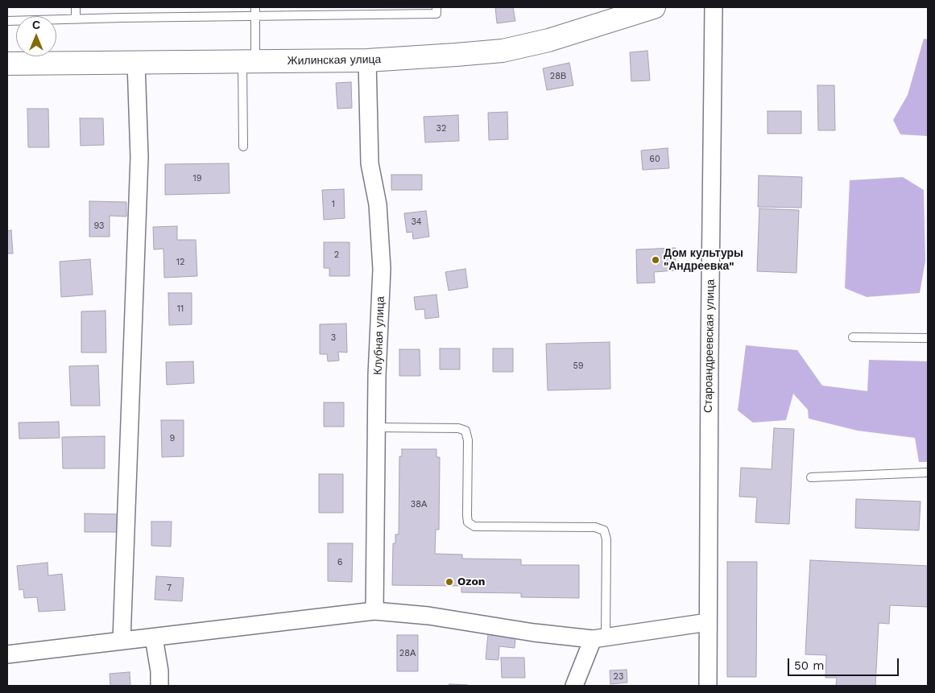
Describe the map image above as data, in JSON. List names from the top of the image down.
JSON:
{
  "streets": {
    "main road": ["Жилинская улица"],
    "street": ["Клубная улица", "Староандреевская улица"]
  },
  "crossings": [
    ["Жилинская улица", "Клубная улица"]
  ],
  "places": ["Дом культуры \"Андреевка\"", "Ozon"],
  "house_numbers": [
    "28В",
    "32",
    "60",
    "19",
    "1",
    "34",
    "93",
    "2",
    "12",
    "11",
    "3",
    "59",
    "9",
    "38А",
    "6",
    "7",
    "28А",
    "23"
  ],
  "scale_bar": "50 m",
  "north": "top"
}
